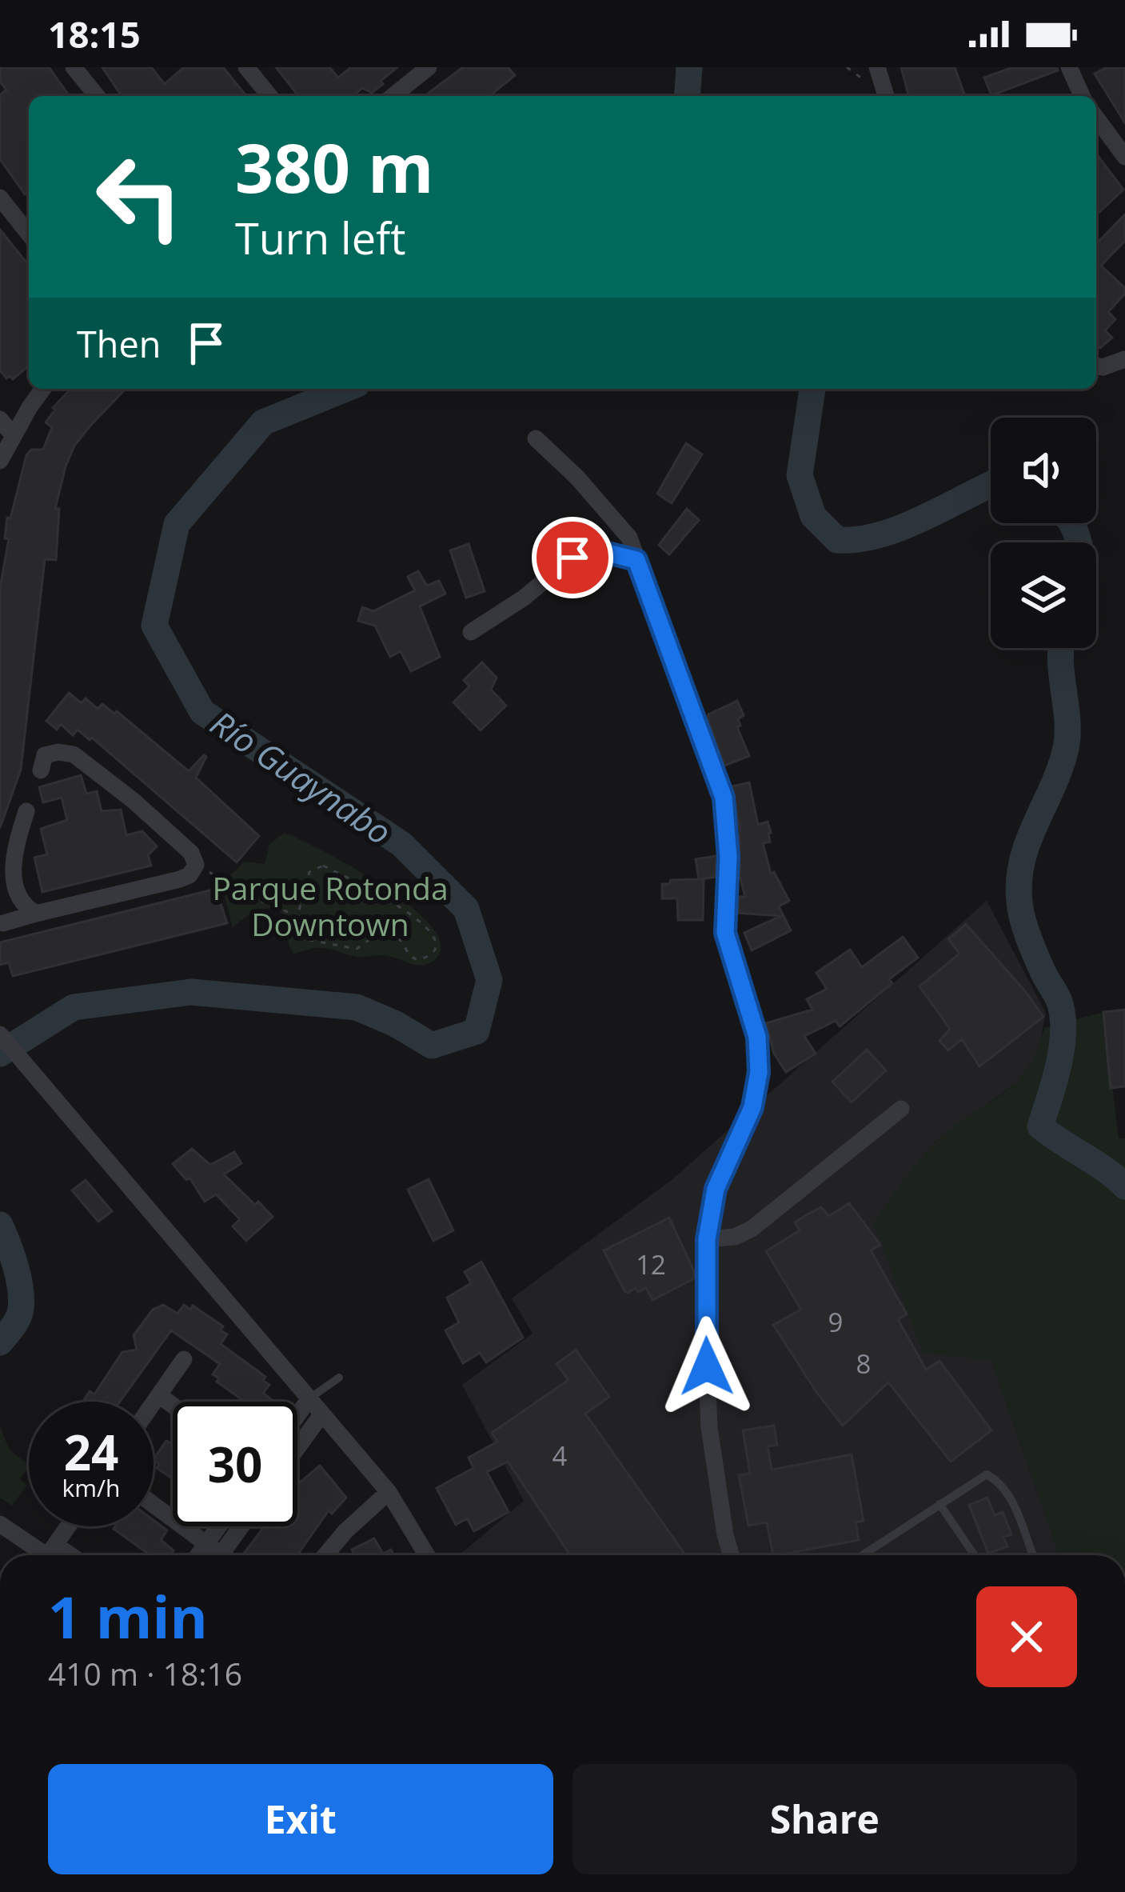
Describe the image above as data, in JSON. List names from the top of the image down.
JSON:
{
  "water": ["Río Guaynabo"],
  "parks": ["Parque Rotonda Downtown"],
  "house_numbers": [
    "12",
    "9",
    "8",
    "4"
  ],
  "page": {
    "status": "18:15",
    "turn": ["380 m", "Turn left"],
    "then": "Then",
    "speed": "24 km/h",
    "limit": "30",
    "heading": ["1 min", "410 m · 18:16"],
    "buttons": ["Exit", "Share"]
  }
}
